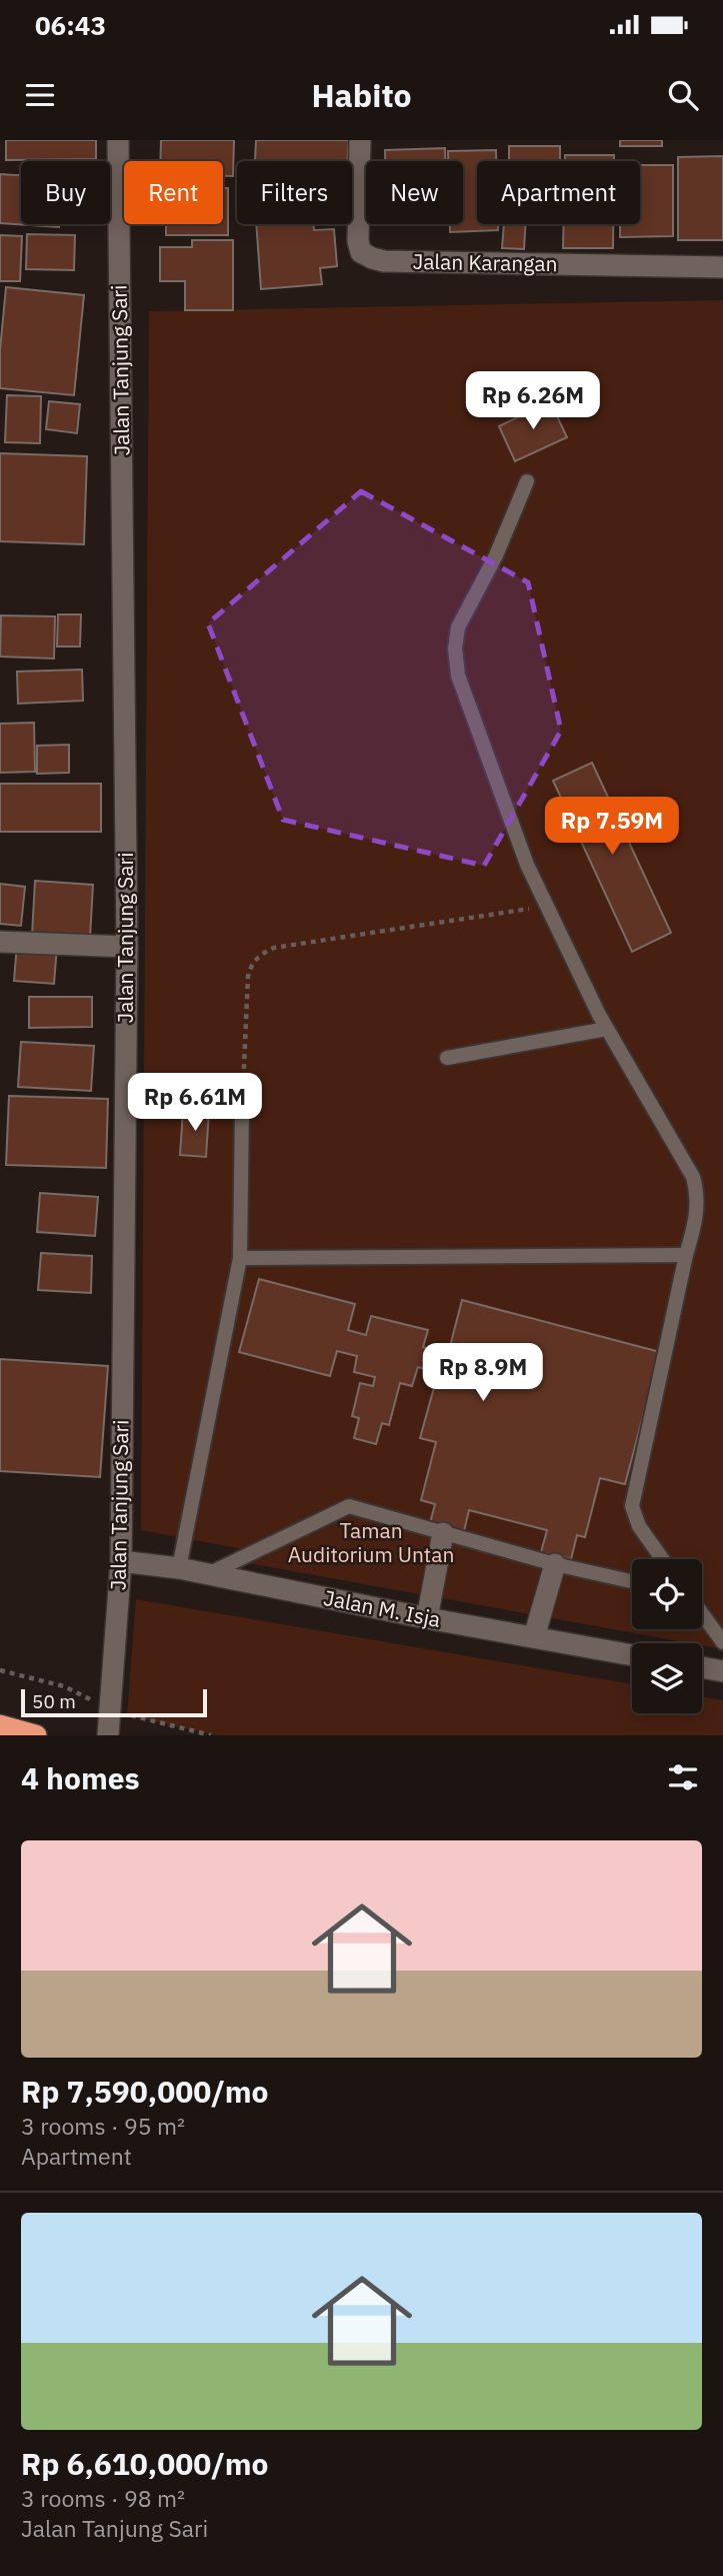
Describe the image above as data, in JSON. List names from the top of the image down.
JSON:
{
  "streets": {
    "street": ["Jalan Karangan", "Jalan Tanjung Sari", "Jalan M. Isja"]
  },
  "crossings": [
    ["Jalan Tanjung Sari", "Jalan M. Isja"]
  ],
  "parks": ["Taman Auditorium Untan"],
  "scale_bar": "50 m",
  "page": {
    "status": "06:43",
    "header": "Habito",
    "chip": [
      "Buy",
      "Rent",
      "Filters",
      "New",
      "Apartment"
    ],
    "price": [
      "Rp 6.26M",
      "Rp 7.59M",
      "Rp 6.61M",
      "Rp 8.9M"
    ],
    "scale": "50 m",
    "heading": "4 homes",
    "list": [
      {
        "name": "Rp 7,590,000/mo",
        "note": "3 rooms · 95 m² · Apartment"
      },
      {
        "name": "Rp 6,610,000/mo",
        "note": "3 rooms · 98 m² · Jalan Tanjung Sari"
      }
    ]
  }
}
